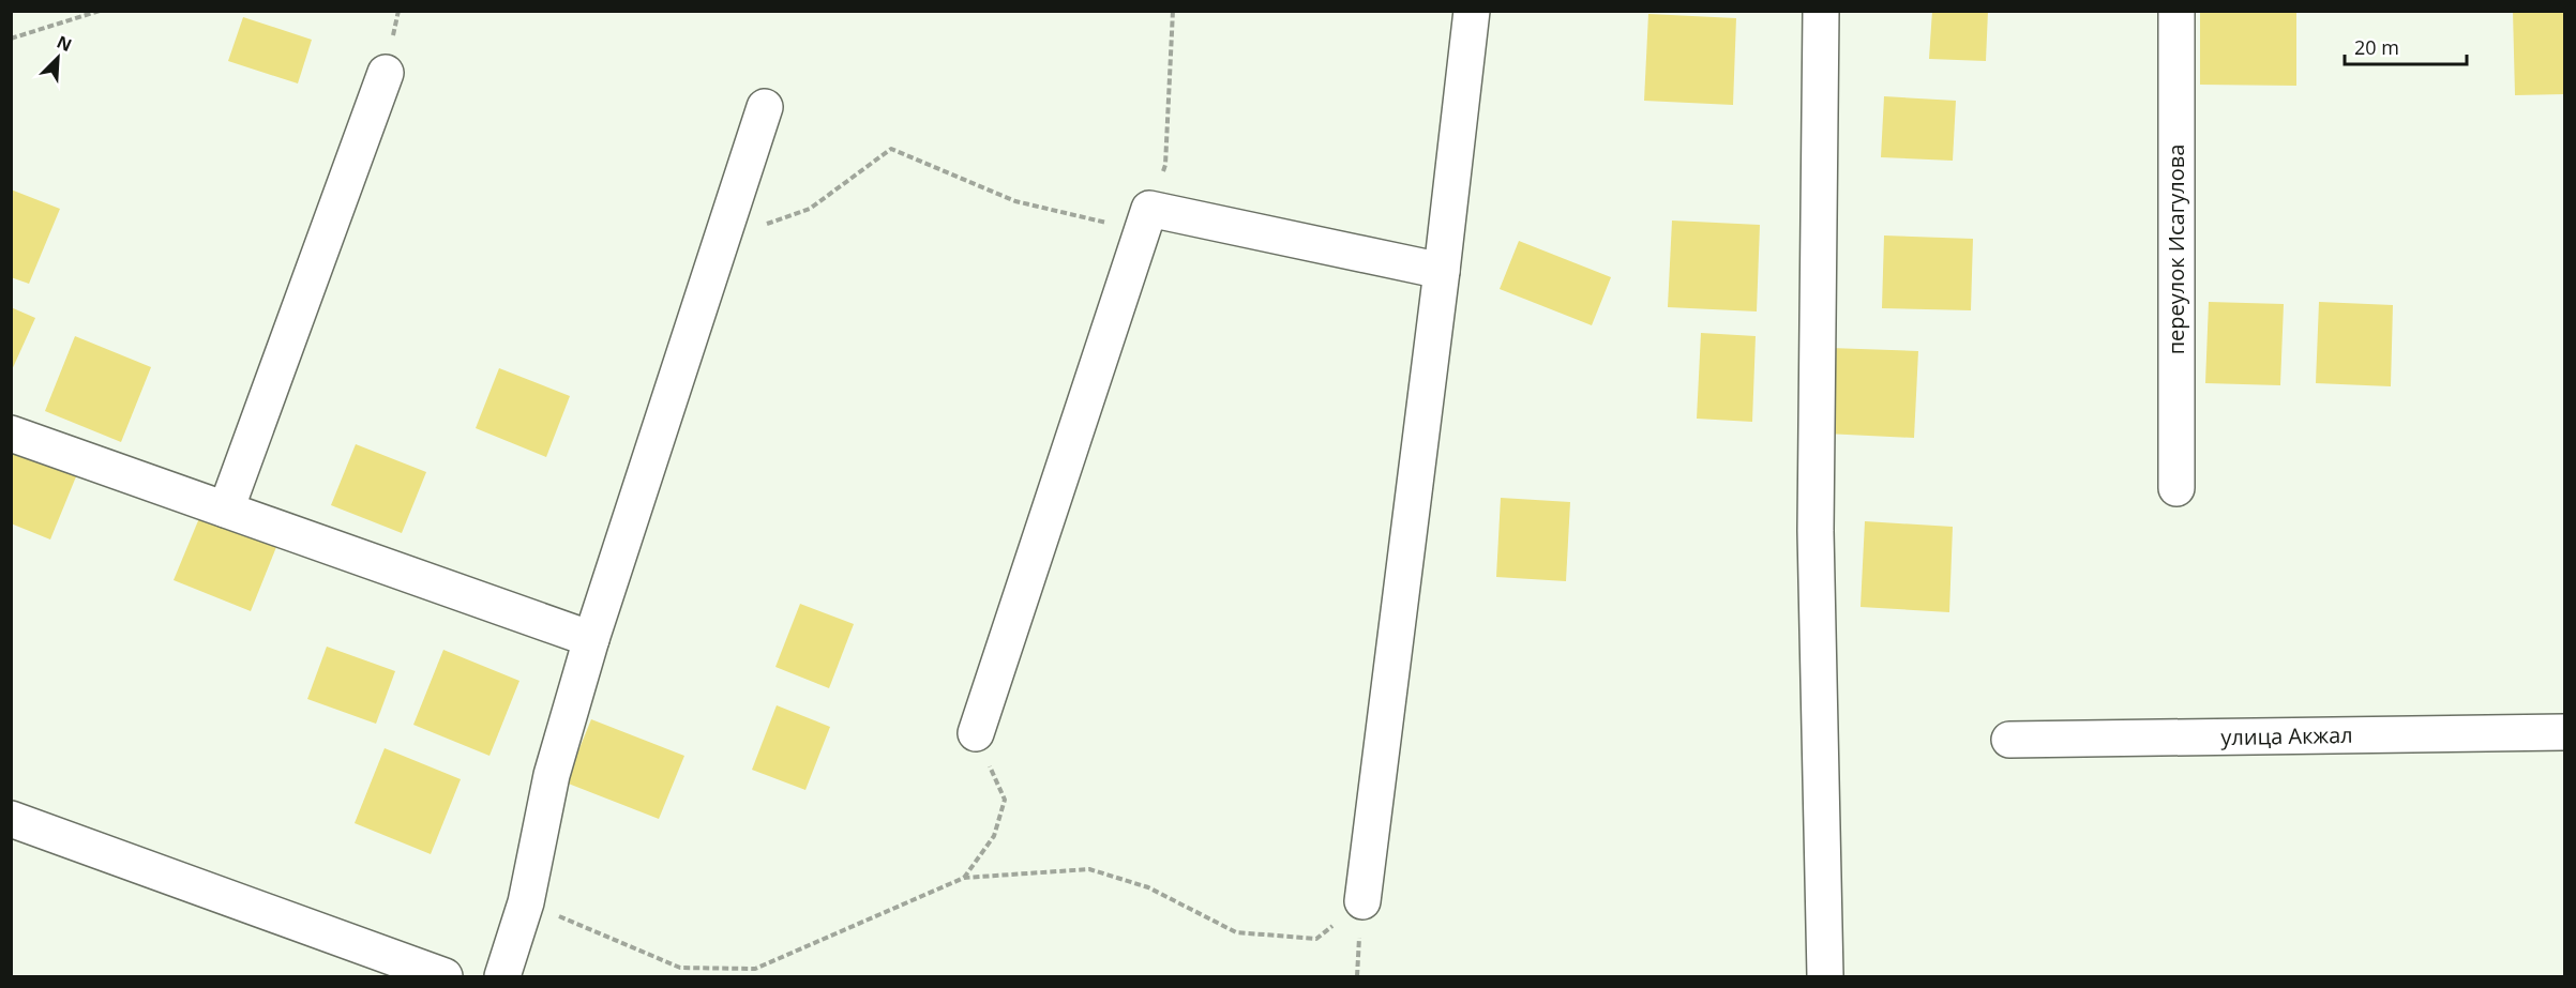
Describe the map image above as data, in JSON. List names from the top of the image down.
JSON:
{
  "streets": {
    "street": ["переулок Исагулова", "улица Акжал"]
  },
  "scale_bar": "20 m",
  "north": "top right"
}
